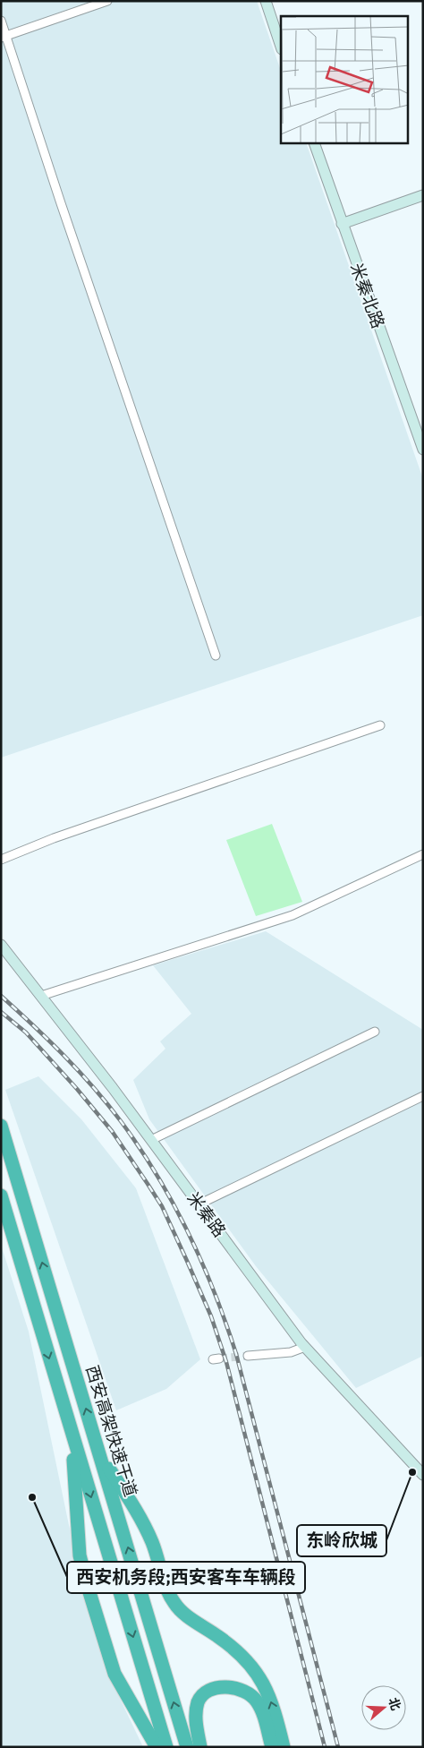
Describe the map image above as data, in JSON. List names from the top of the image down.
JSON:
{
  "streets": {
    "highway": ["西安高架快速干道"],
    "street": ["米秦北路", "米秦路"]
  },
  "places": ["东岭欣城", "西安机务段;西安客车车辆段"],
  "north": "right"
}
